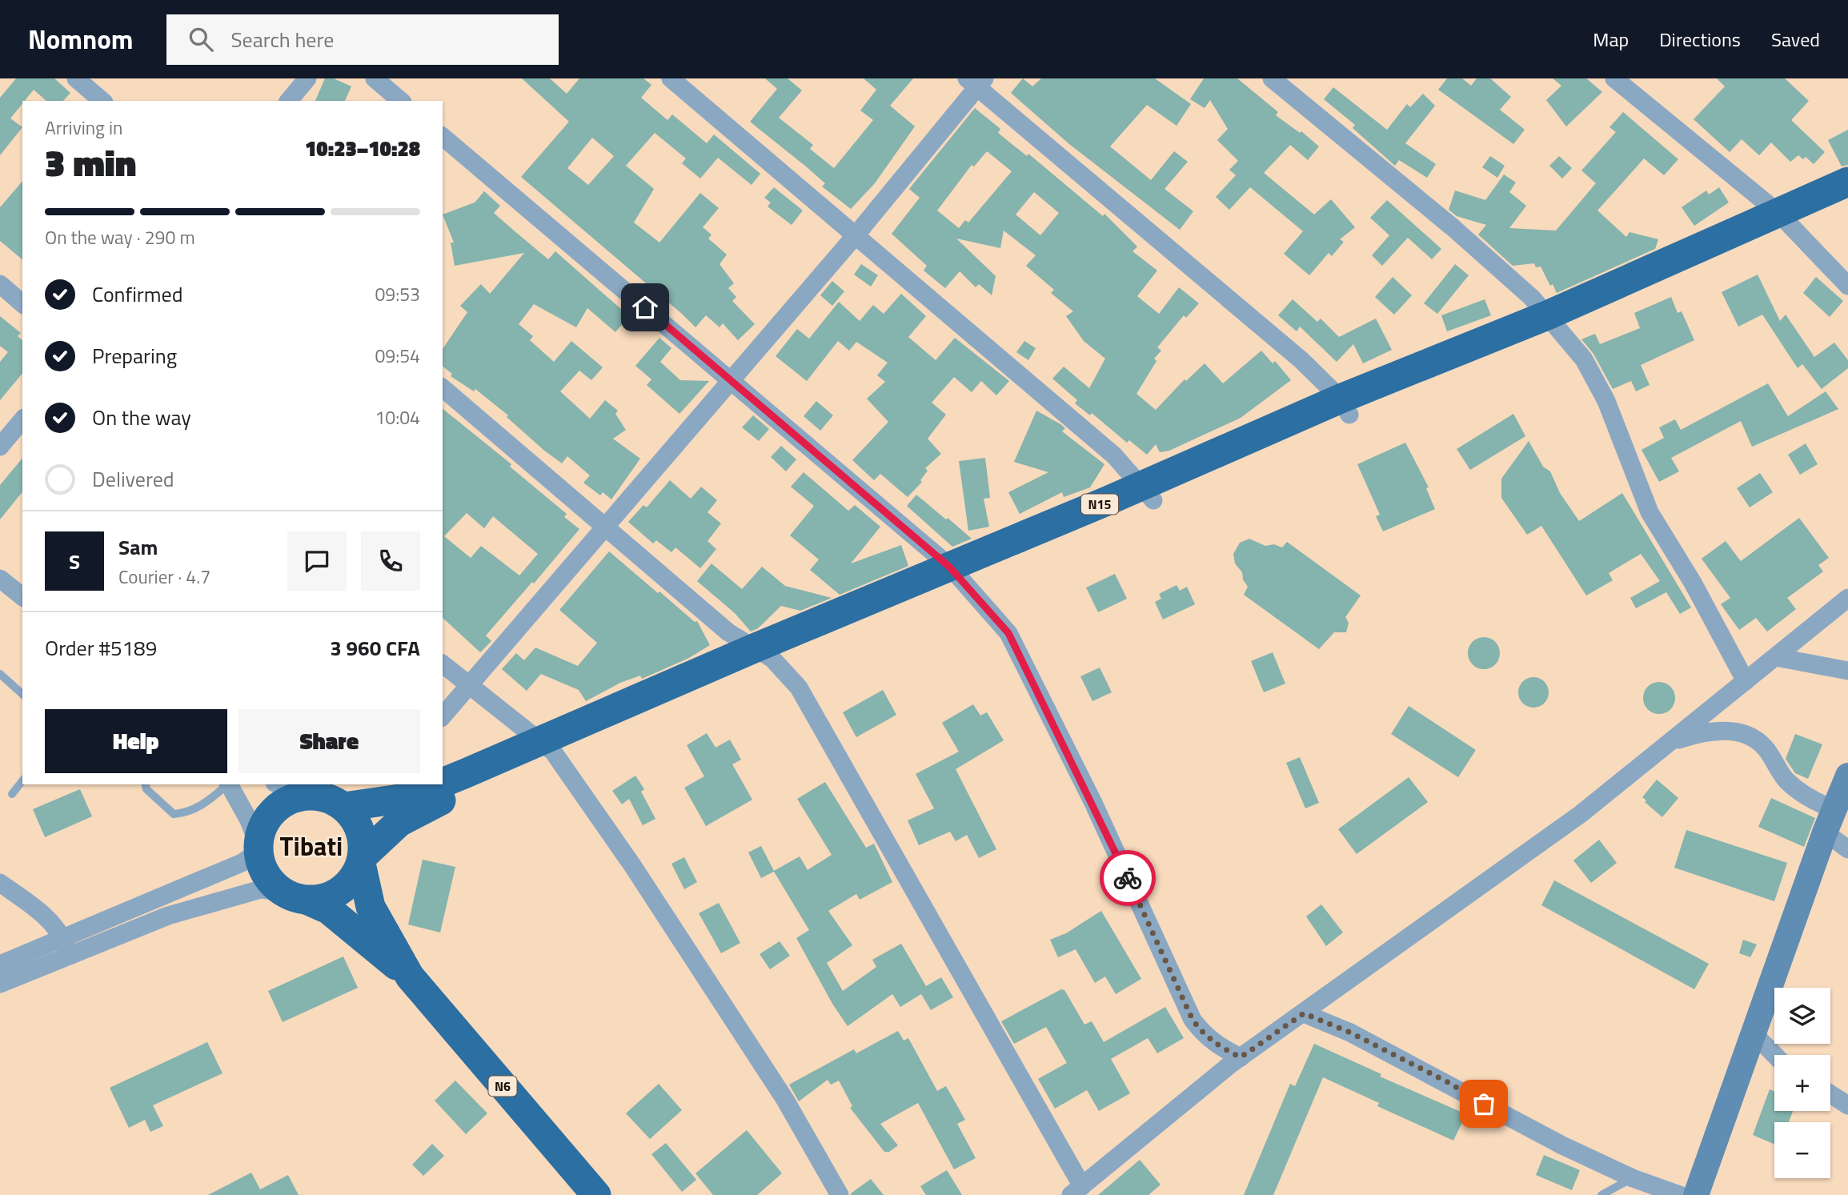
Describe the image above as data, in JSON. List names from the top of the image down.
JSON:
{
  "streets": {
    "highway": ["N15", "N6"]
  },
  "crossings": [
    ["N15", "N6"]
  ],
  "districts": ["Tibati"],
  "page": {
    "header": "Nomnom",
    "search": "Search here",
    "nav": ["Map", "Directions", "Saved"],
    "heading": ["3 min", "Arriving in", "10:23–10:28"],
    "panel": [
      "Sam",
      "Courier · 4.7",
      "Order #5189",
      "3 960 CFA"
    ],
    "bar": "On the way · 290 m",
    "list": [
      ["Confirmed", "09:53"],
      ["Preparing", "09:54"],
      ["On the way", "10:04"],
      "Delivered"
    ],
    "round": "S",
    "buttons": ["Help", "Share"],
    "map_buttons": ["+", "−"]
  }
}
